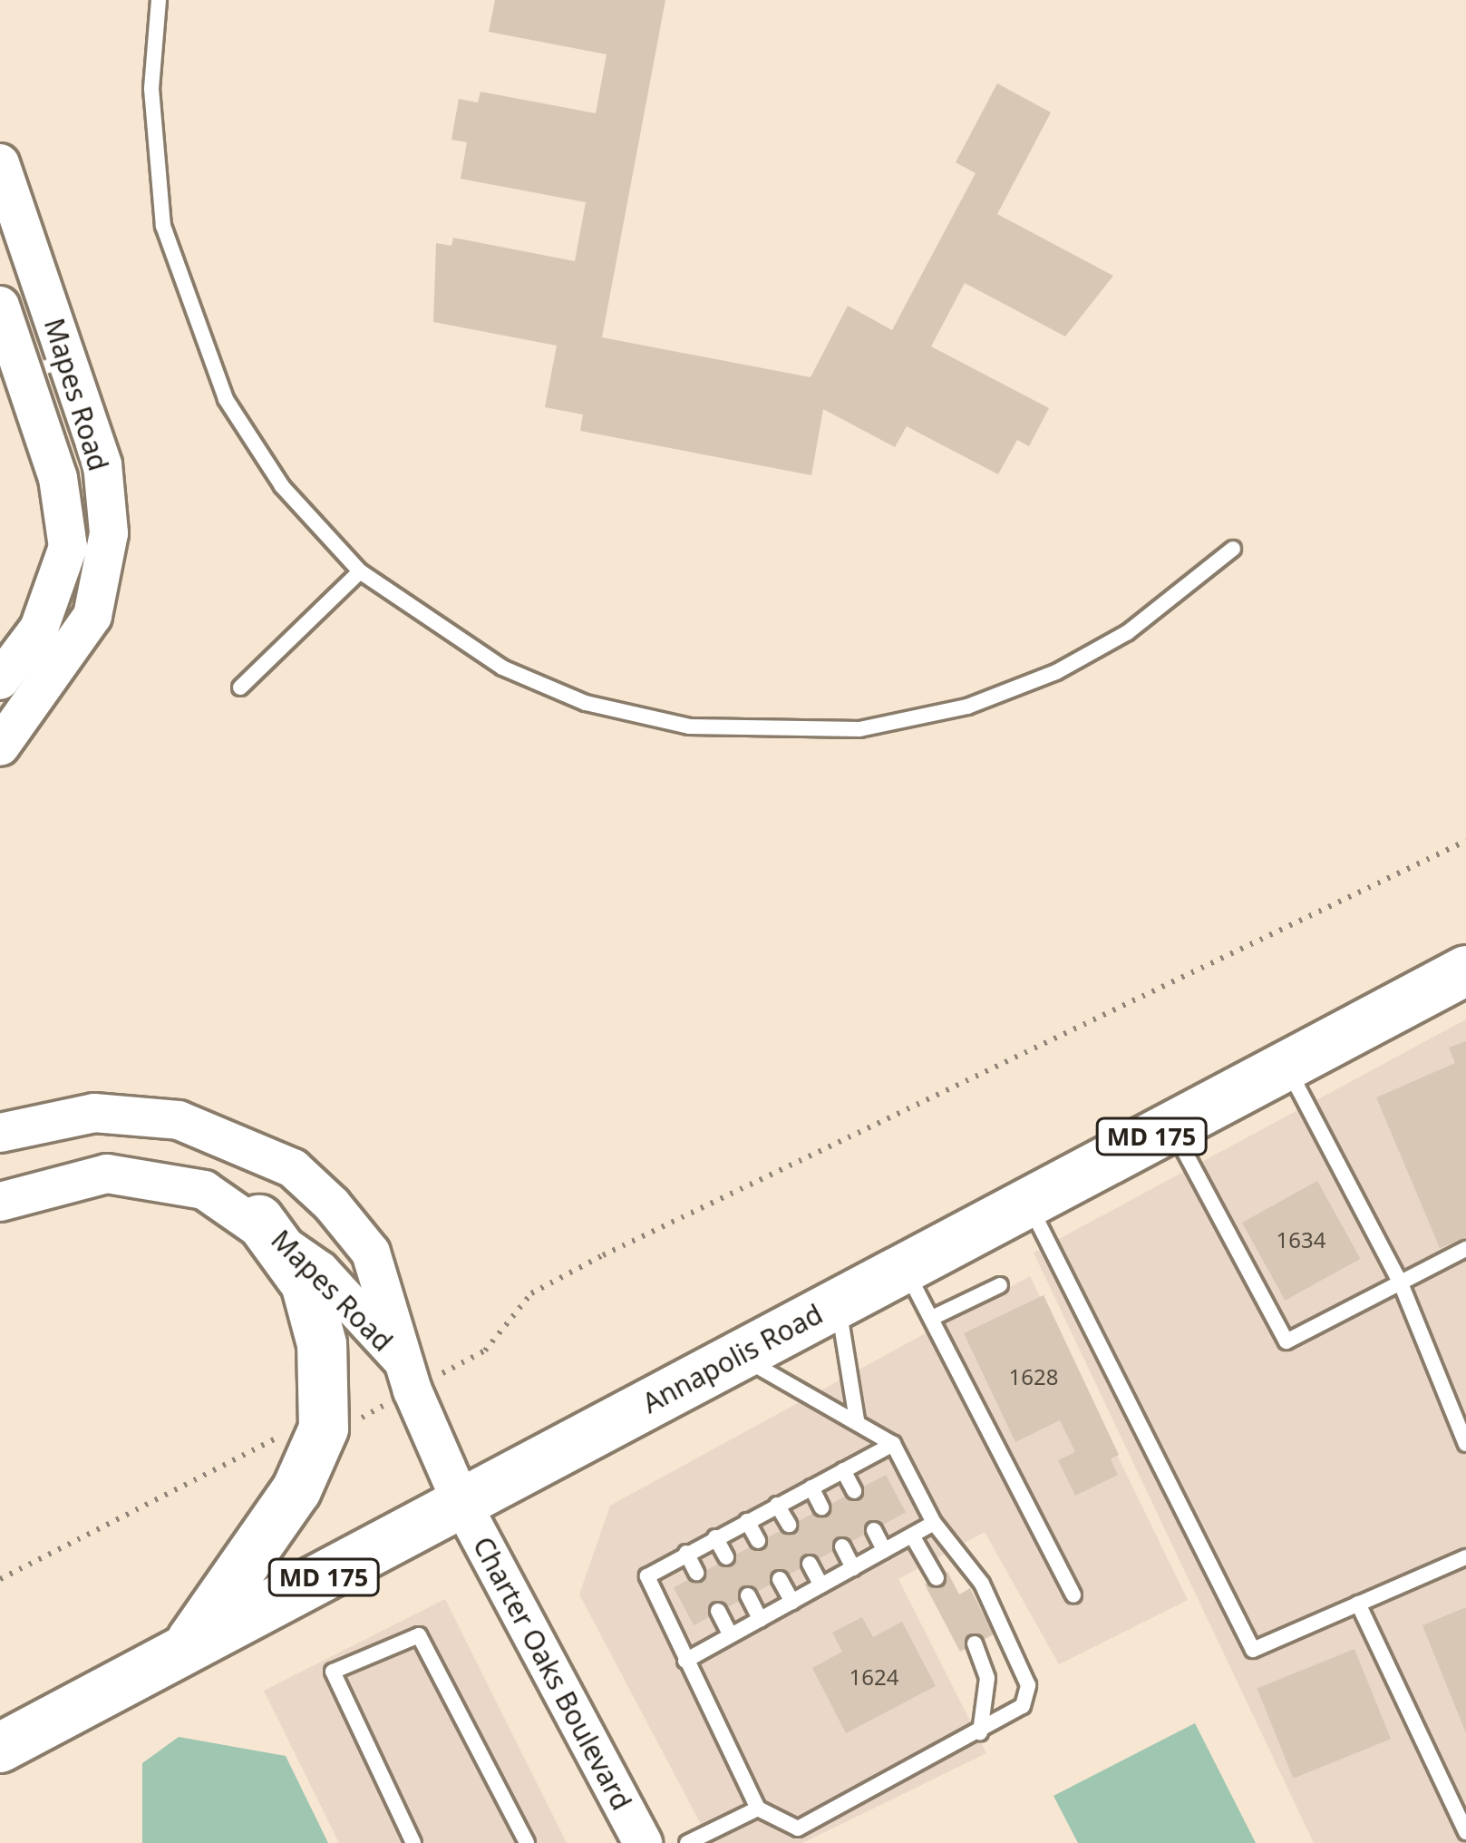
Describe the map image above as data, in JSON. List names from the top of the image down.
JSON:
{
  "streets": {
    "main road": ["MD 175", "Annapolis Road"],
    "street": ["Mapes Road", "Charter Oaks Boulevard"]
  },
  "crossings": [
    ["Mapes Road", "Annapolis Road"],
    ["Mapes Road", "Charter Oaks Boulevard"],
    ["Annapolis Road", "Charter Oaks Boulevard"]
  ],
  "house_numbers": ["1634", "1628", "1624"]
}
